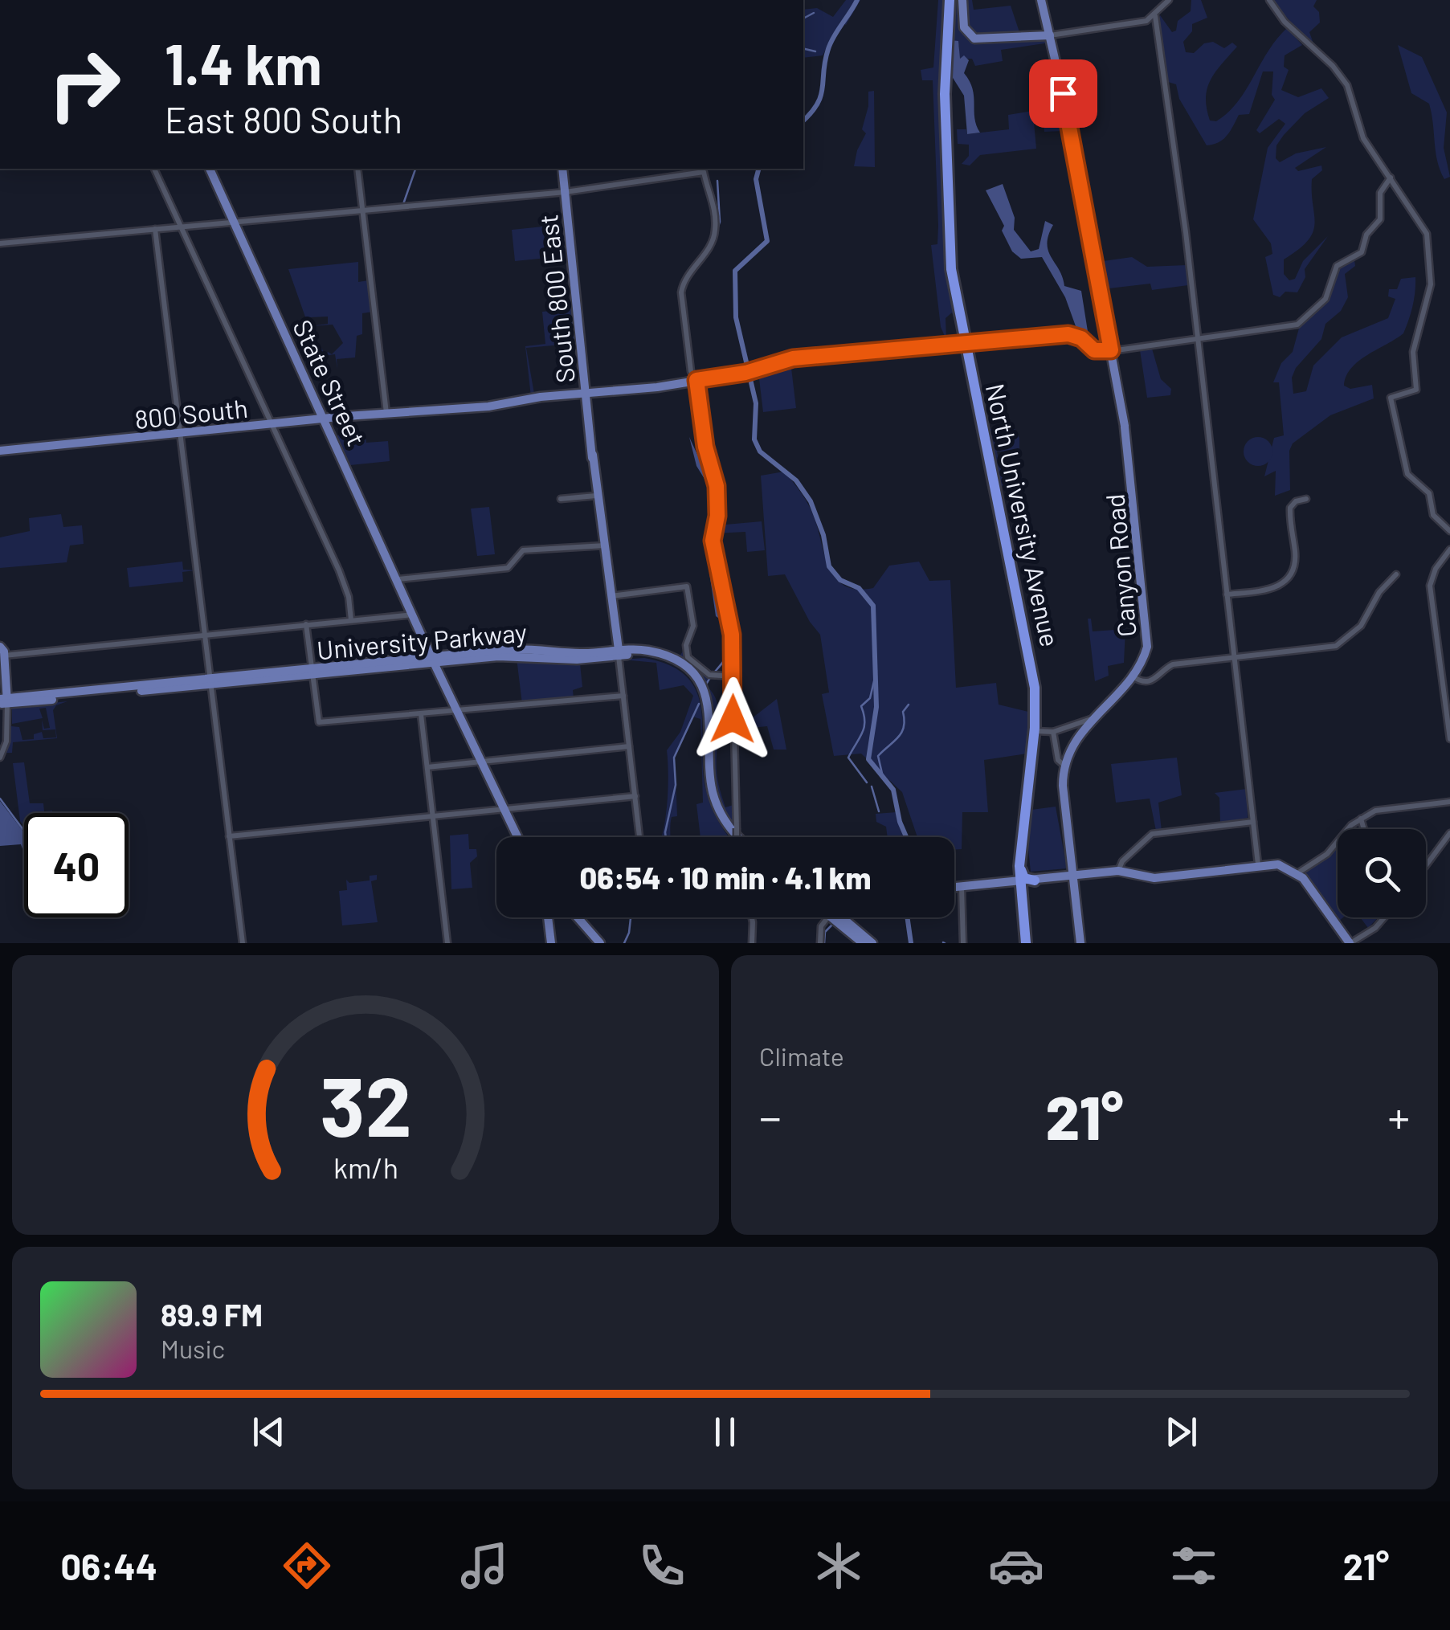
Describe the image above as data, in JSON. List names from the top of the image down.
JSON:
{
  "streets": {
    "highway": ["North University Avenue"],
    "main road": [
      "South 800 East",
      "State Street",
      "800 South",
      "Canyon Road",
      "University Parkway"
    ]
  },
  "crossings": [
    ["South 800 East", "800 South"],
    ["South 800 East", "University Parkway"],
    ["State Street", "800 South"],
    ["State Street", "University Parkway"]
  ],
  "page": {
    "turn": ["1.4 km", "East 800 South"],
    "limit": "40",
    "trip": "06:54 · 10 min · 4.1 km",
    "tile": "Climate",
    "heat": ["−", "21°", "+"],
    "song": ["89.9 FM", "Music"],
    "tabs": ["06:44", "21°"],
    "gauge": ["32", "km/h"]
  }
}
